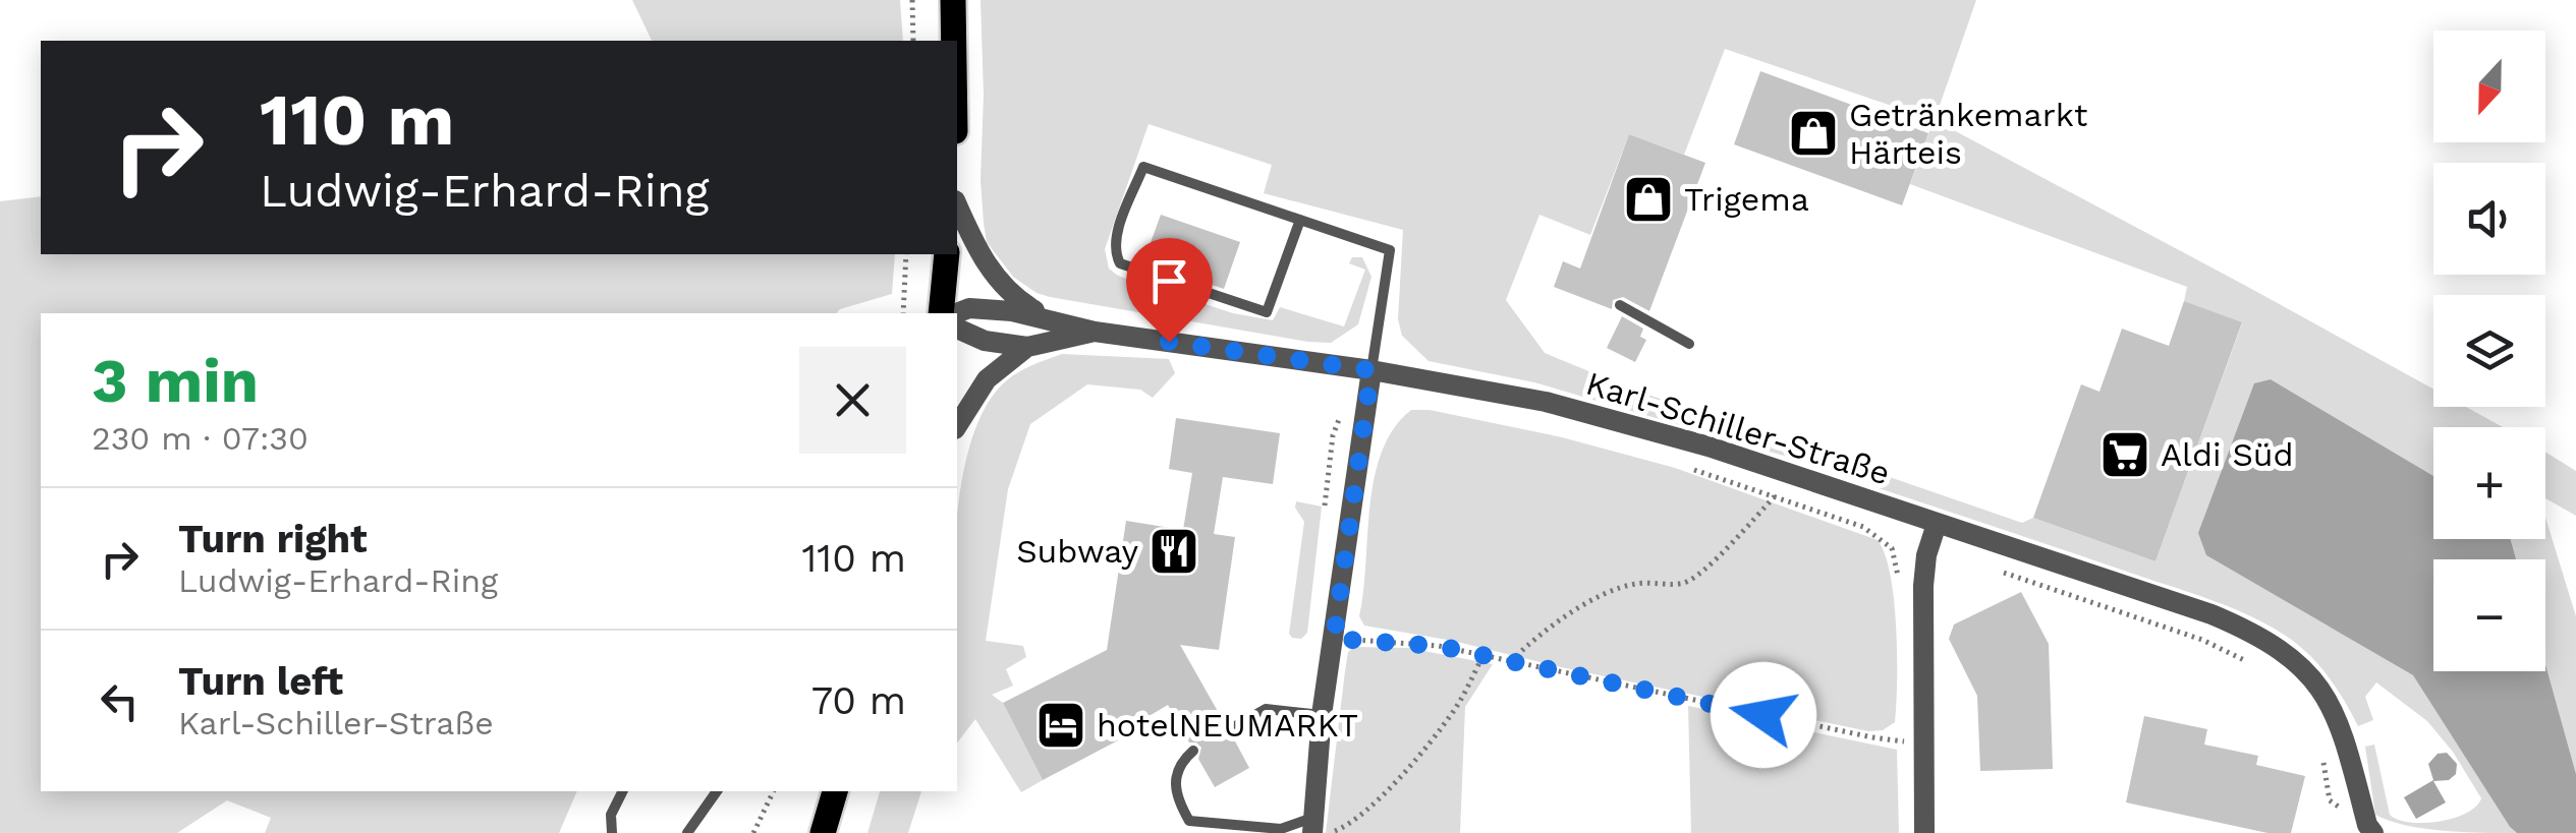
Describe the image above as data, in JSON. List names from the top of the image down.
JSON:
{
  "streets": {
    "street": ["Karl-Schiller-Straße"]
  },
  "places": {
    "shop": ["Getränkemarkt Härteis", "Trigema"],
    "supermarket": ["Aldi Süd"],
    "restaurant": ["Subway"],
    "hotel": ["hotelNEUMARKT"]
  },
  "north": "bottom",
  "page": {
    "map_buttons": ["+", "−"],
    "turn": ["110 m", "Ludwig-Erhard-Ring"],
    "heading": ["3 min", "230 m · 07:30"],
    "list": [
      {
        "name": "Turn right",
        "note": "Ludwig-Erhard-Ring",
        "value": "110 m"
      },
      {
        "name": "Turn left",
        "note": "Karl-Schiller-Straße",
        "value": "70 m"
      }
    ]
  }
}
